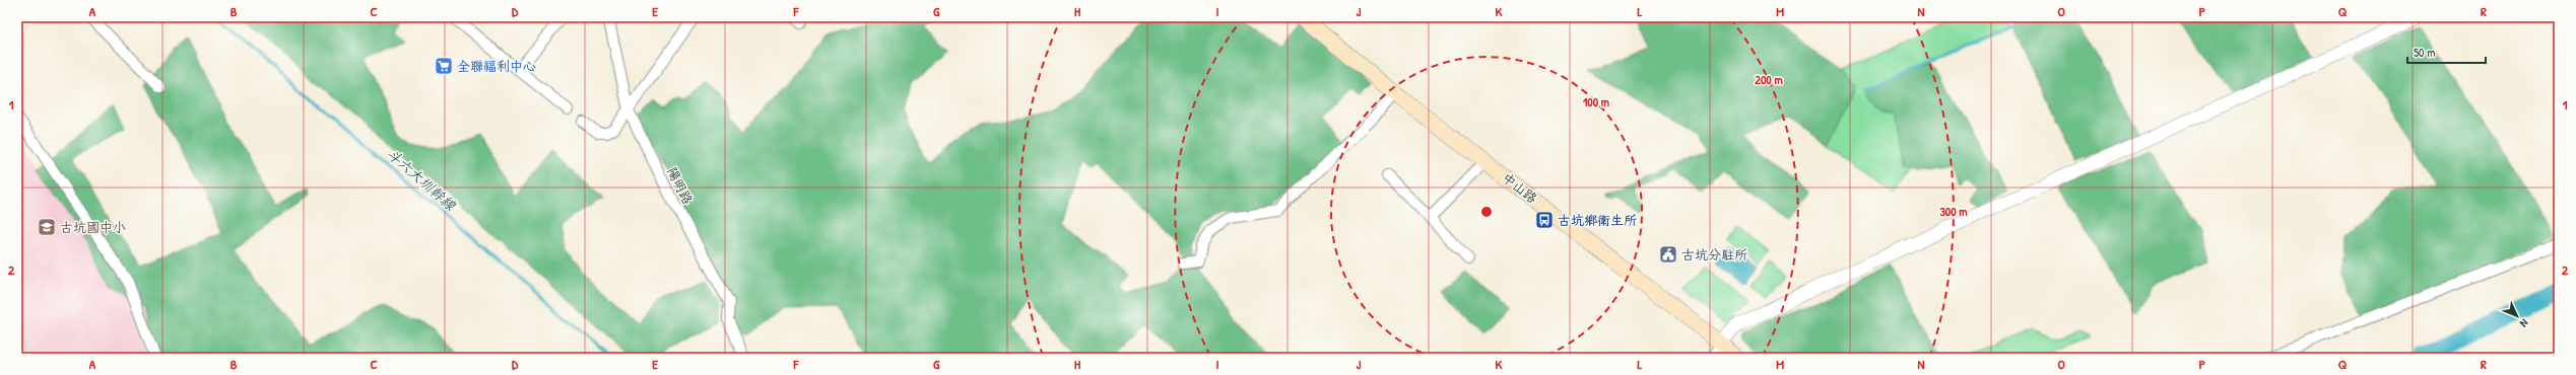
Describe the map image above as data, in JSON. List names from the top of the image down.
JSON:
{
  "streets": {
    "main road": ["中山路"],
    "street": ["陽明路"]
  },
  "water": ["斗六大圳幹線"],
  "places": {
    "supermarket": ["全聯福利中心"],
    "bus stop": ["古坑鄉衛生所"],
    "school or university": ["古坑國中小"],
    "public building": ["古坑分駐所"]
  },
  "scale_bar": "50 m",
  "north": "bottom right",
  "grid": {
    "columns": [
      "A",
      "B",
      "C",
      "D",
      "E",
      "F",
      "G",
      "H",
      "I",
      "J",
      "K",
      "L",
      "M",
      "N",
      "O",
      "P",
      "Q",
      "R"
    ],
    "rows": ["1", "2"]
  },
  "rings": ["200 m", "100 m", "300 m"]
}
